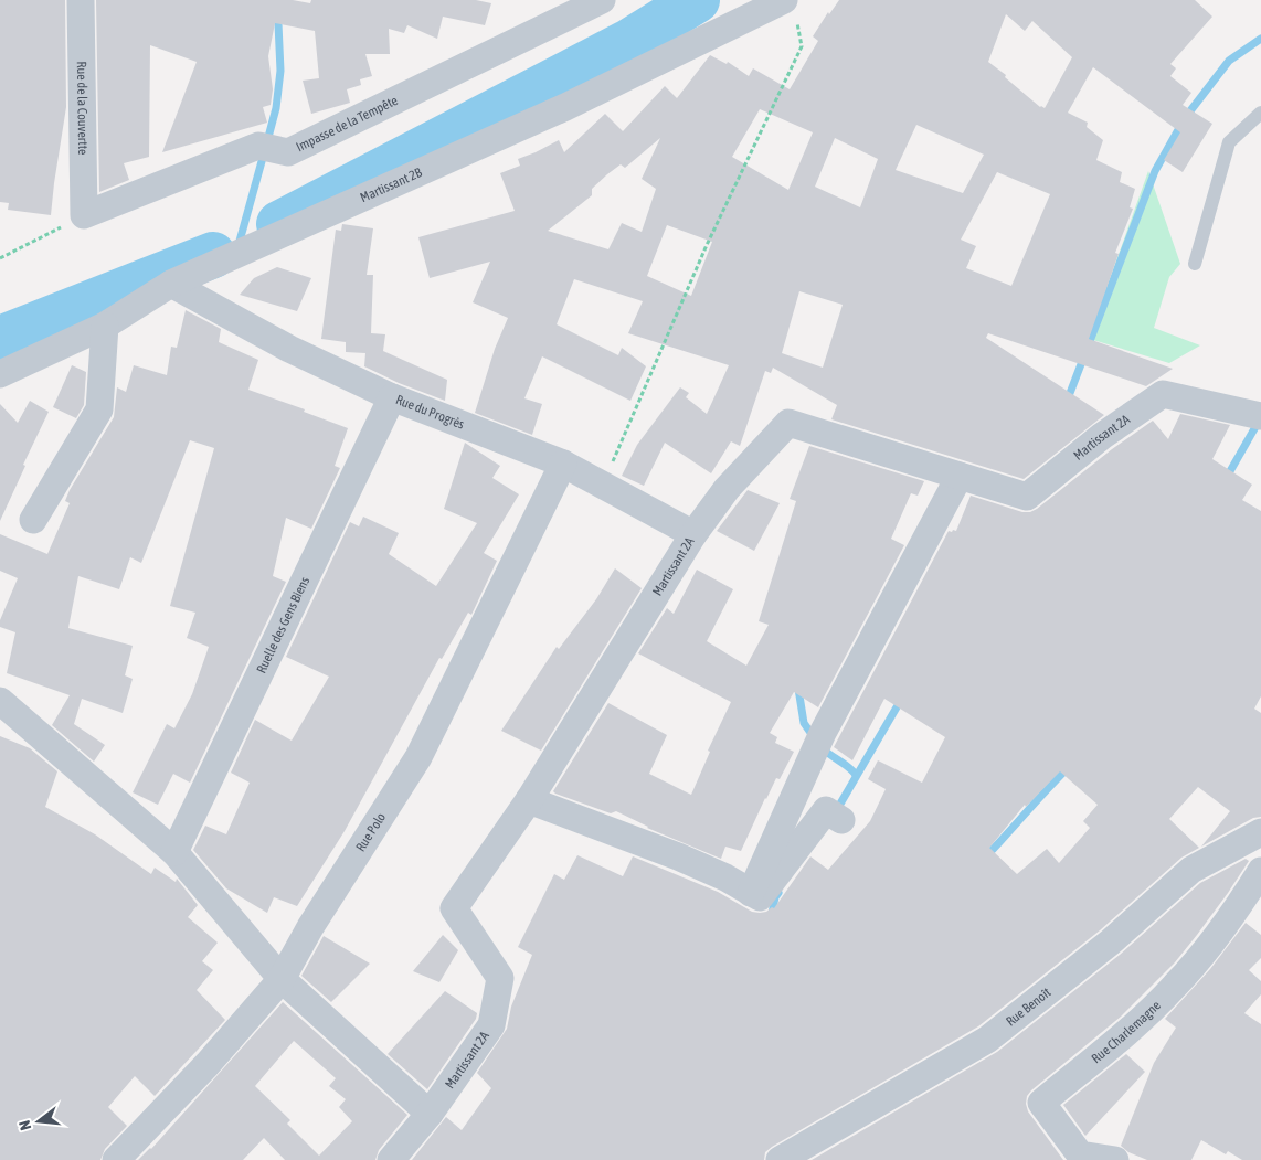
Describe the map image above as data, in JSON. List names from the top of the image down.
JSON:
{
  "streets": {
    "street": [
      "Rue de la Couvertte",
      "Impasse de la Tempête",
      "Martissant 2B",
      "Rue du Progrès",
      "Martissant 2A",
      "Ruelle des Gens Biens",
      "Rue Polo",
      "Rue Benoît",
      "Rue Charlemagne"
    ]
  },
  "crossings": [
    ["Rue de la Couvertte", "Impasse de la Tempête"],
    ["Martissant 2B", "Rue du Progrès"],
    ["Rue du Progrès", "Martissant 2A"],
    ["Rue du Progrès", "Ruelle des Gens Biens"],
    ["Rue du Progrès", "Rue Polo"]
  ],
  "north": "left"
}
